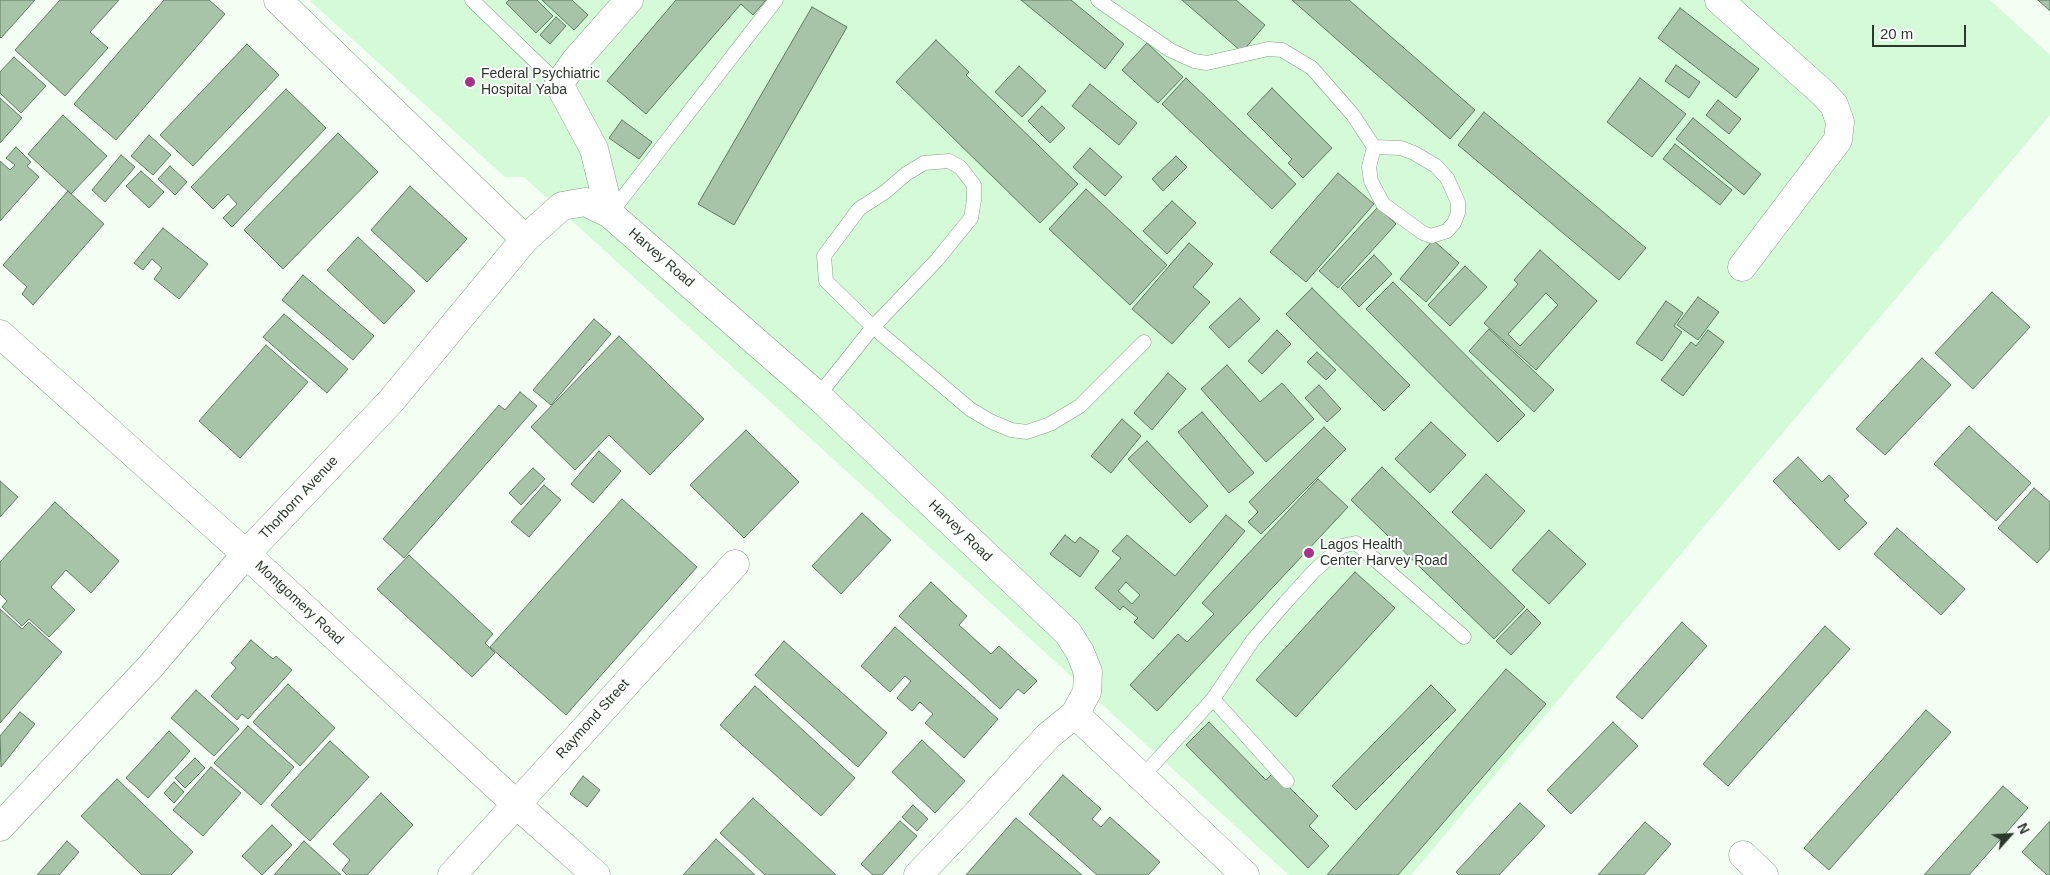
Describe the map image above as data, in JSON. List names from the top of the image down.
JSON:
{
  "streets": {
    "street": [
      "Harvey Road",
      "Thorborn Avenue",
      "Montgomery Road",
      "Raymond Street"
    ]
  },
  "crossings": [
    ["Harvey Road", "Thorborn Avenue"],
    ["Thorborn Avenue", "Montgomery Road"],
    ["Montgomery Road", "Raymond Street"]
  ],
  "places": ["Federal Psychiatric Hospital Yaba", "Lagos Health Center Harvey Road"],
  "scale_bar": "20 m",
  "north": "top right"
}
